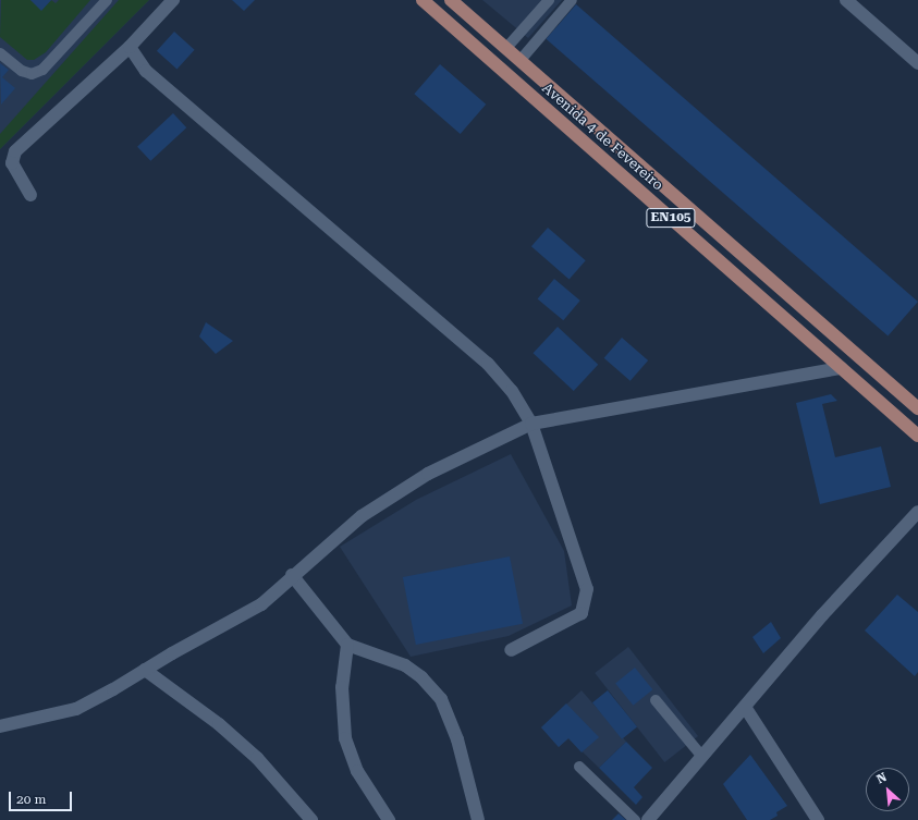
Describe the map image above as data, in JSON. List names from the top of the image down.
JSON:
{
  "streets": {
    "main road": ["Avenida 4 de Fevereiro", "EN105"]
  },
  "scale_bar": "20 m",
  "north": "top left"
}
